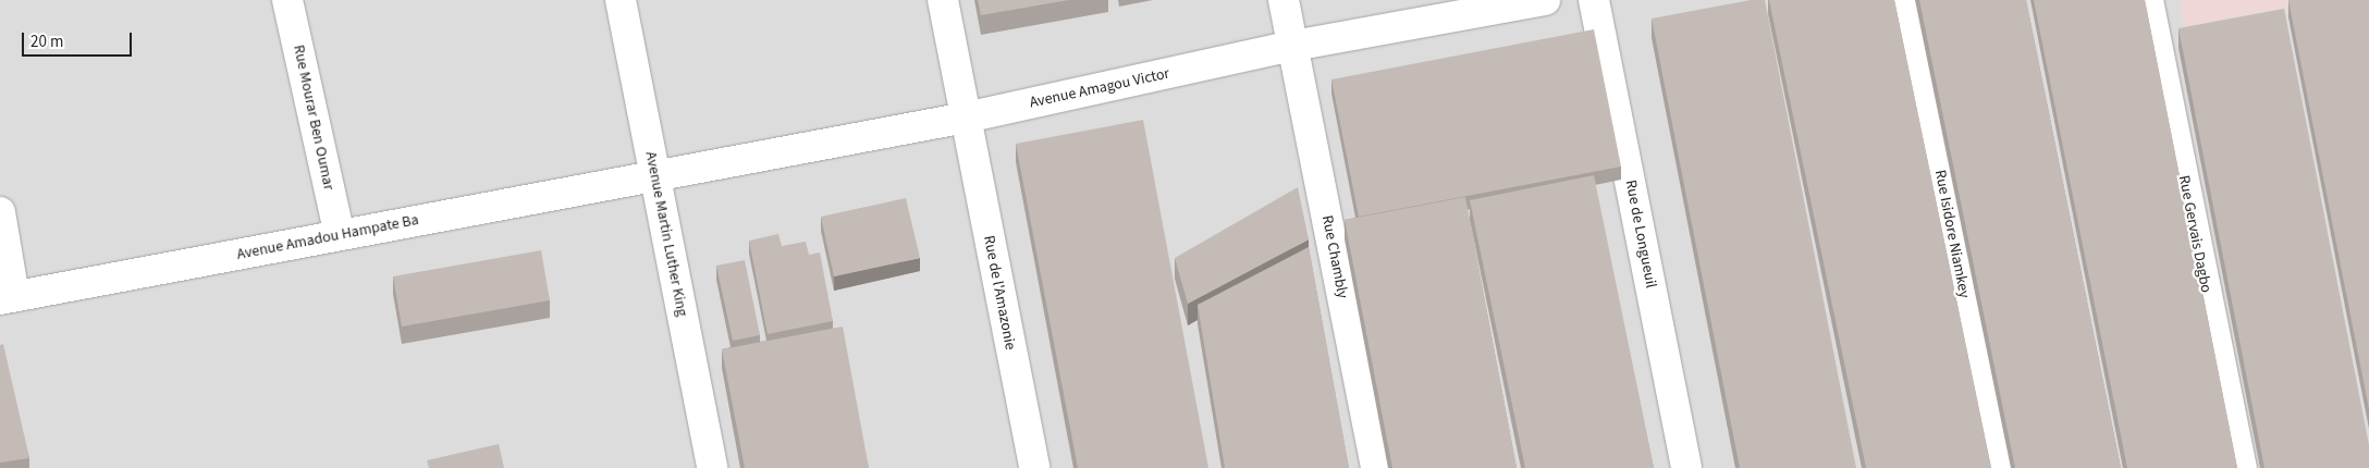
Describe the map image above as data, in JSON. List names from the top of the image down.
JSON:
{
  "streets": {
    "street": [
      "Avenue Amagou Victor",
      "Rue Mourar Ben Oumar",
      "Avenue Martin Luther King",
      "Rue de Longueuil",
      "Rue Isidore Niamkey",
      "Rue Gervais Dagbo",
      "Avenue Amadou Hampate Ba",
      "Rue Chambly",
      "Rue de l'Amazonie"
    ]
  },
  "crossings": [
    ["Avenue Amagou Victor", "Avenue Martin Luther King"],
    ["Avenue Amagou Victor", "Avenue Amadou Hampate Ba"],
    ["Avenue Amagou Victor", "Rue Chambly"],
    ["Avenue Amagou Victor", "Rue de l'Amazonie"],
    ["Rue Mourar Ben Oumar", "Avenue Amadou Hampate Ba"],
    ["Avenue Martin Luther King", "Avenue Amadou Hampate Ba"]
  ],
  "scale_bar": "20 m"
}
